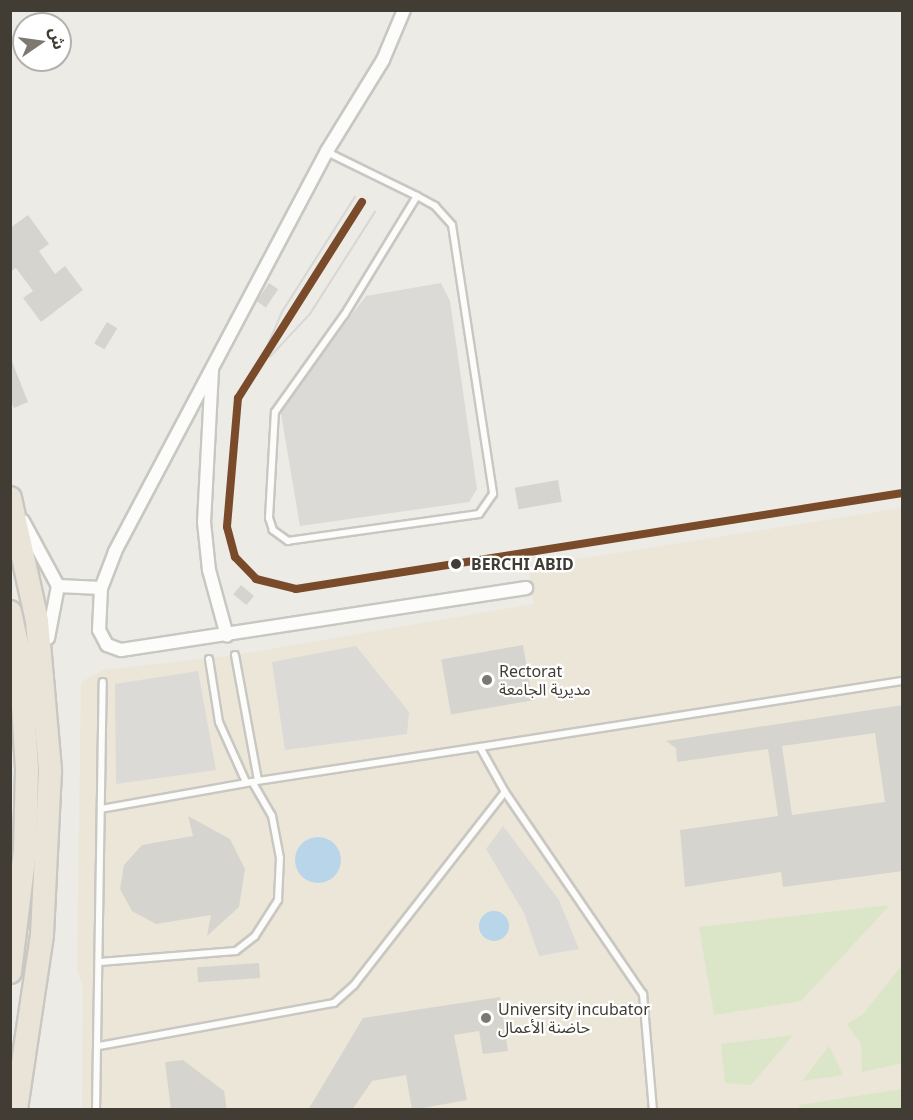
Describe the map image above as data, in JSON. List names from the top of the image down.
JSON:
{
  "places": ["BERCHI ABID", "Rectorat مديرية الجامعة", "University incubator حاضنة الأعمال"],
  "north": "right"
}
